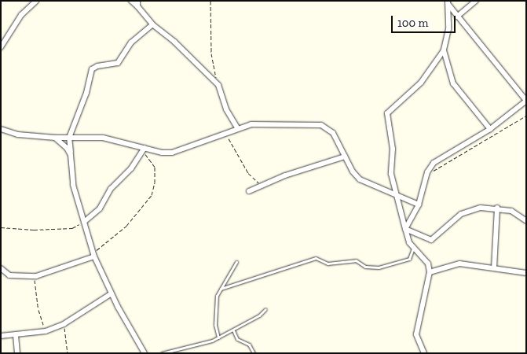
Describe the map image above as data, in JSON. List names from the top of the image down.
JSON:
{
  "scale_bar": "100 m"
}
